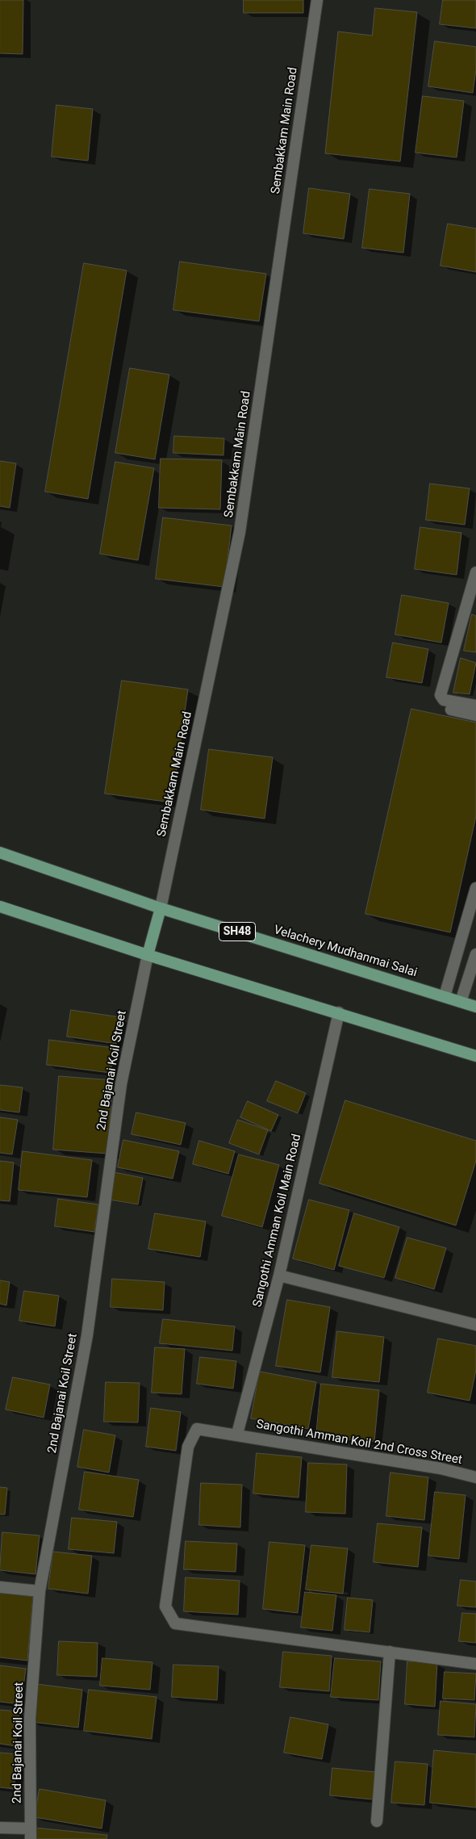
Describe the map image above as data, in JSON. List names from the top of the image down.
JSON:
{
  "streets": {
    "main road": ["SH48", "Velachery Mudhanmai Salai"],
    "street": [
      "Sembakkam Main Road",
      "2nd Bajanai Koil Street",
      "Sangothi Amman Koil Main Road",
      "Sangothi Amman Koil 2nd Cross Street"
    ]
  },
  "crossings": [
    ["Sembakkam Main Road", "Velachery Mudhanmai Salai"],
    ["Sangothi Amman Koil Main Road", "Sangothi Amman Koil 2nd Cross Street"]
  ]
}
